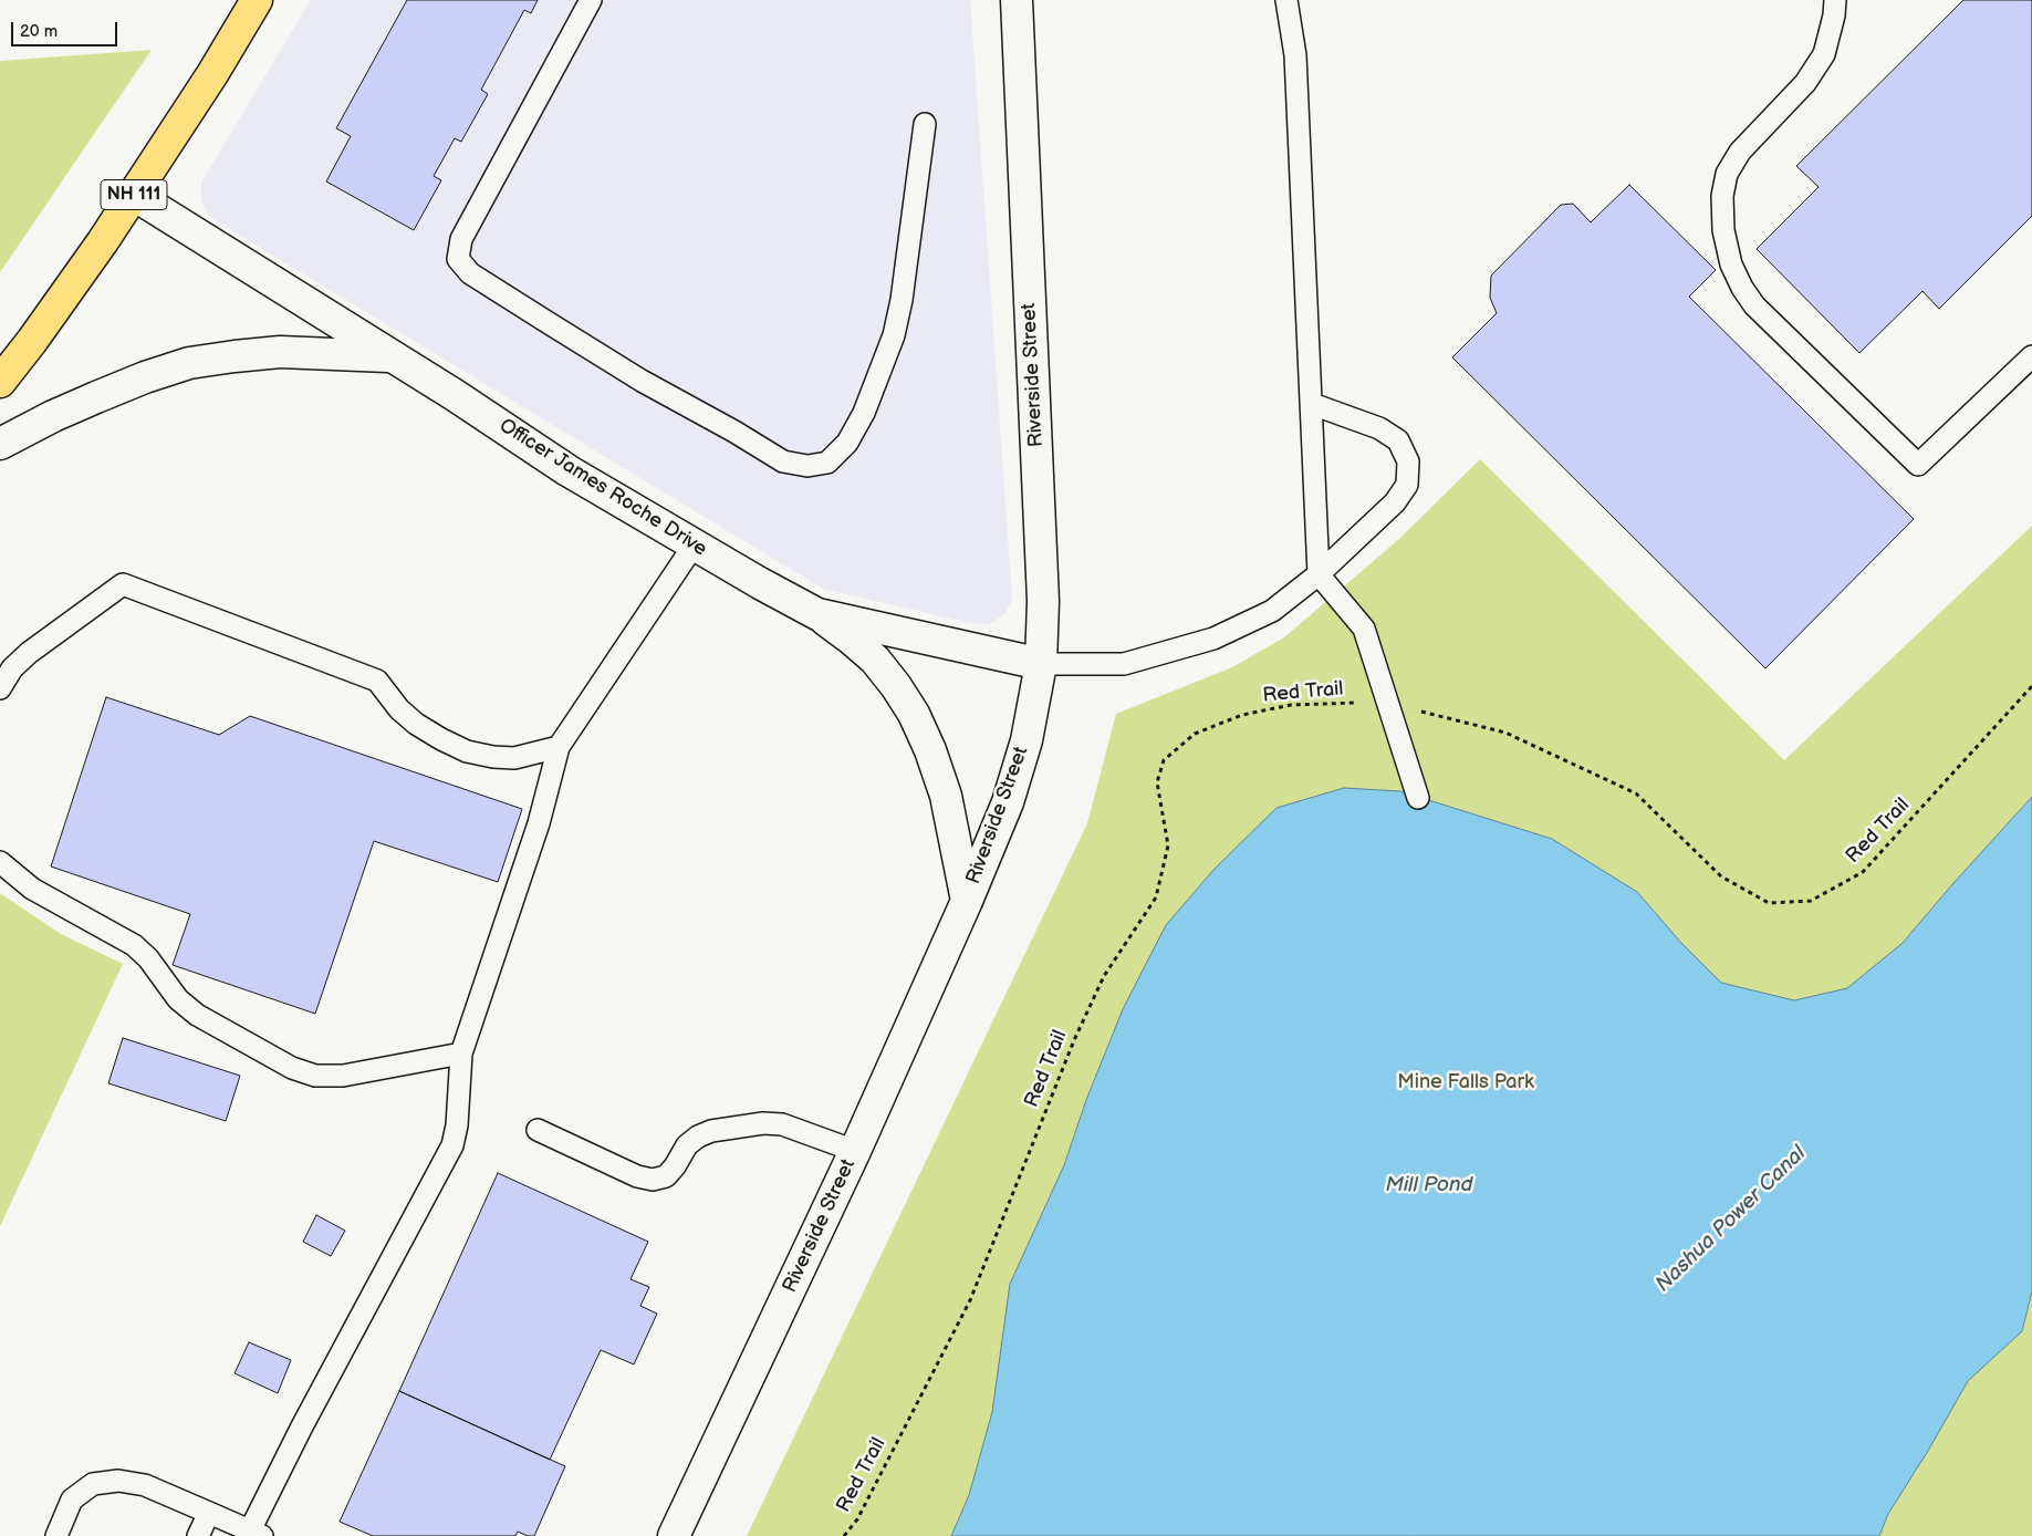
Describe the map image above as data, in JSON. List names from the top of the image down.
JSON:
{
  "streets": {
    "main road": ["NH 111"],
    "street": ["Riverside Street", "Officer James Roche Drive"],
    "path": ["Red Trail"]
  },
  "crossings": [
    ["NH 111", "Officer James Roche Drive"],
    ["Riverside Street", "Officer James Roche Drive"]
  ],
  "water": ["Mill Pond", "Nashua Power Canal"],
  "parks": ["Mine Falls Park"],
  "scale_bar": "20 m"
}
